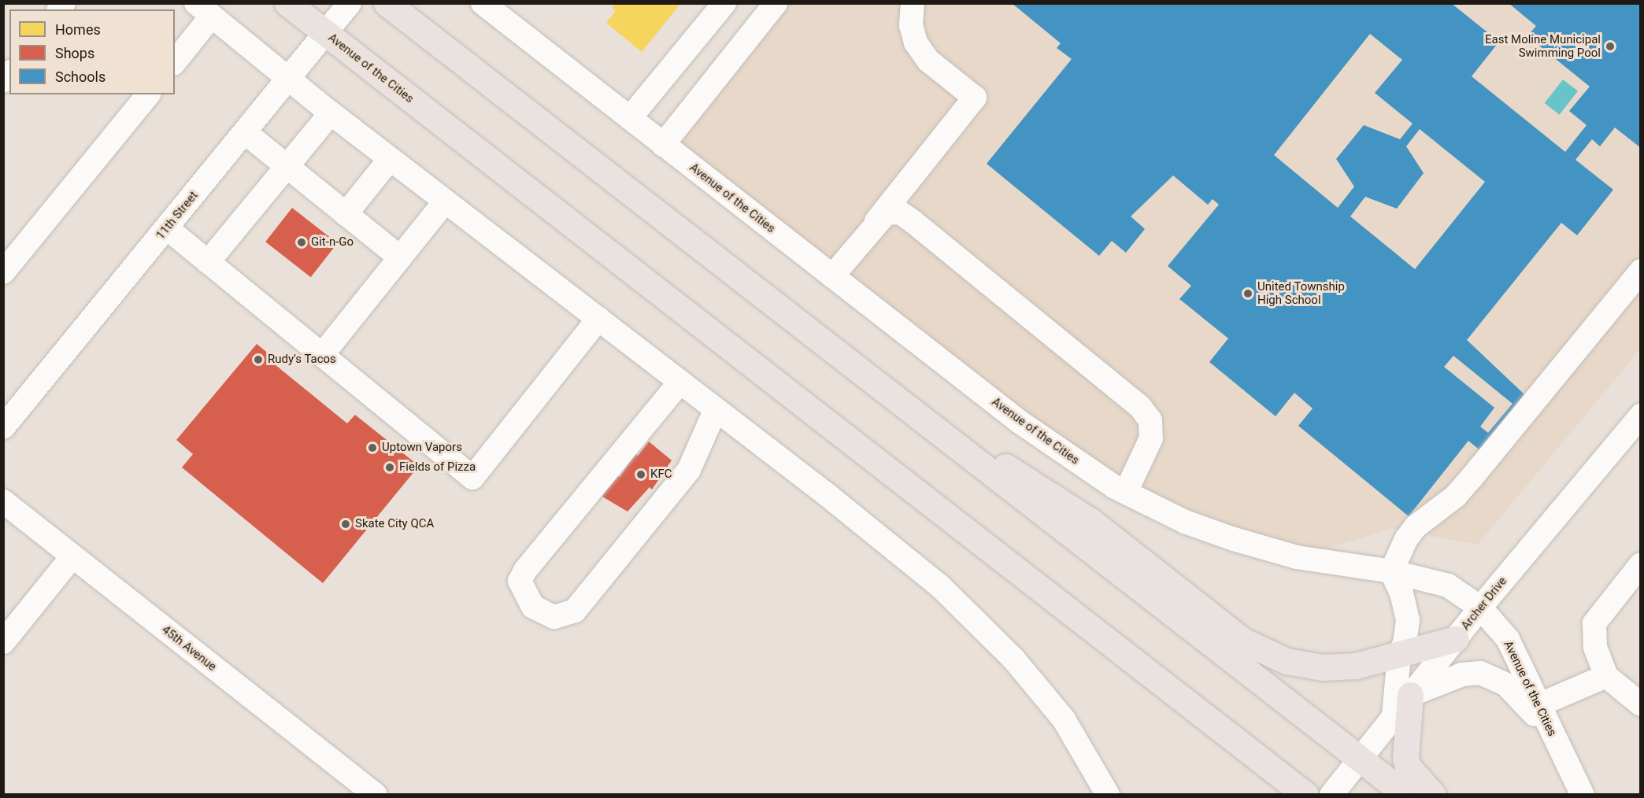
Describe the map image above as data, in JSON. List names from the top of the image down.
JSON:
{
  "streets": {
    "main road": ["Avenue of the Cities"],
    "street": ["11th Street", "Archer Drive", "45th Avenue"]
  },
  "crossings": [
    ["Avenue of the Cities", "11th Street"],
    ["Avenue of the Cities", "Archer Drive"]
  ],
  "places": [
    "East Moline Municipal Swimming Pool",
    "Git-n-Go",
    "United Township High School",
    "Rudy's Tacos",
    "Uptown Vapors",
    "Fields of Pizza",
    "KFC",
    "Skate City QCA"
  ],
  "legend": ["Homes", "Shops", "Schools"]
}
